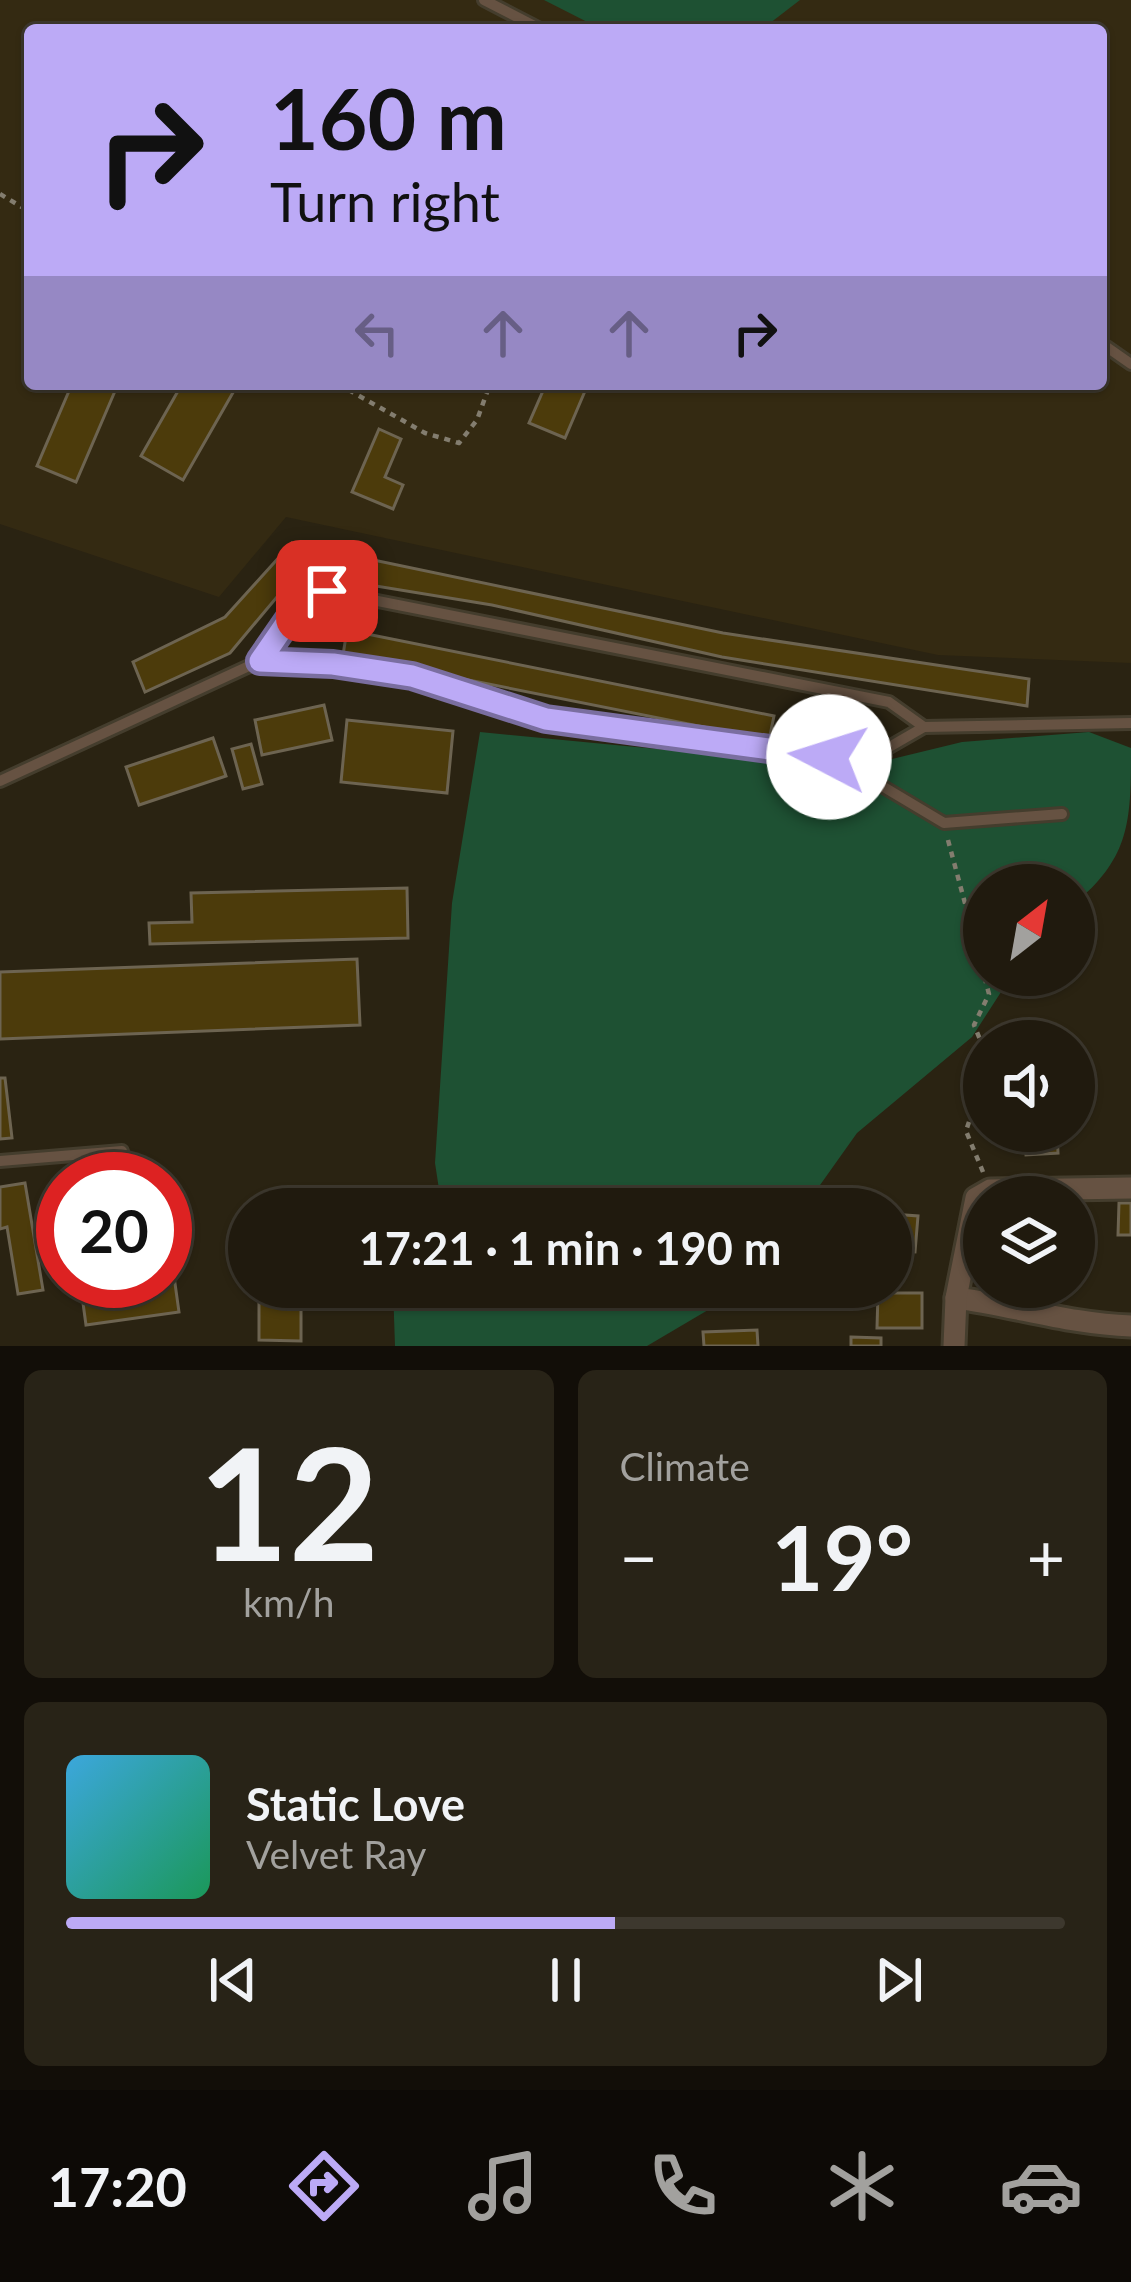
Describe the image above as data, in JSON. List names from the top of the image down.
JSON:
{
  "north": "top right",
  "page": {
    "turn": ["160 m", "Turn right"],
    "limit": "20",
    "trip": "17:21 · 1 min · 190 m",
    "tile": [
      ["12", "km/h"],
      "Climate"
    ],
    "heat": ["−", "19°", "+"],
    "song": ["Static Love", "Velvet Ray"],
    "tabs": "17:20"
  }
}
